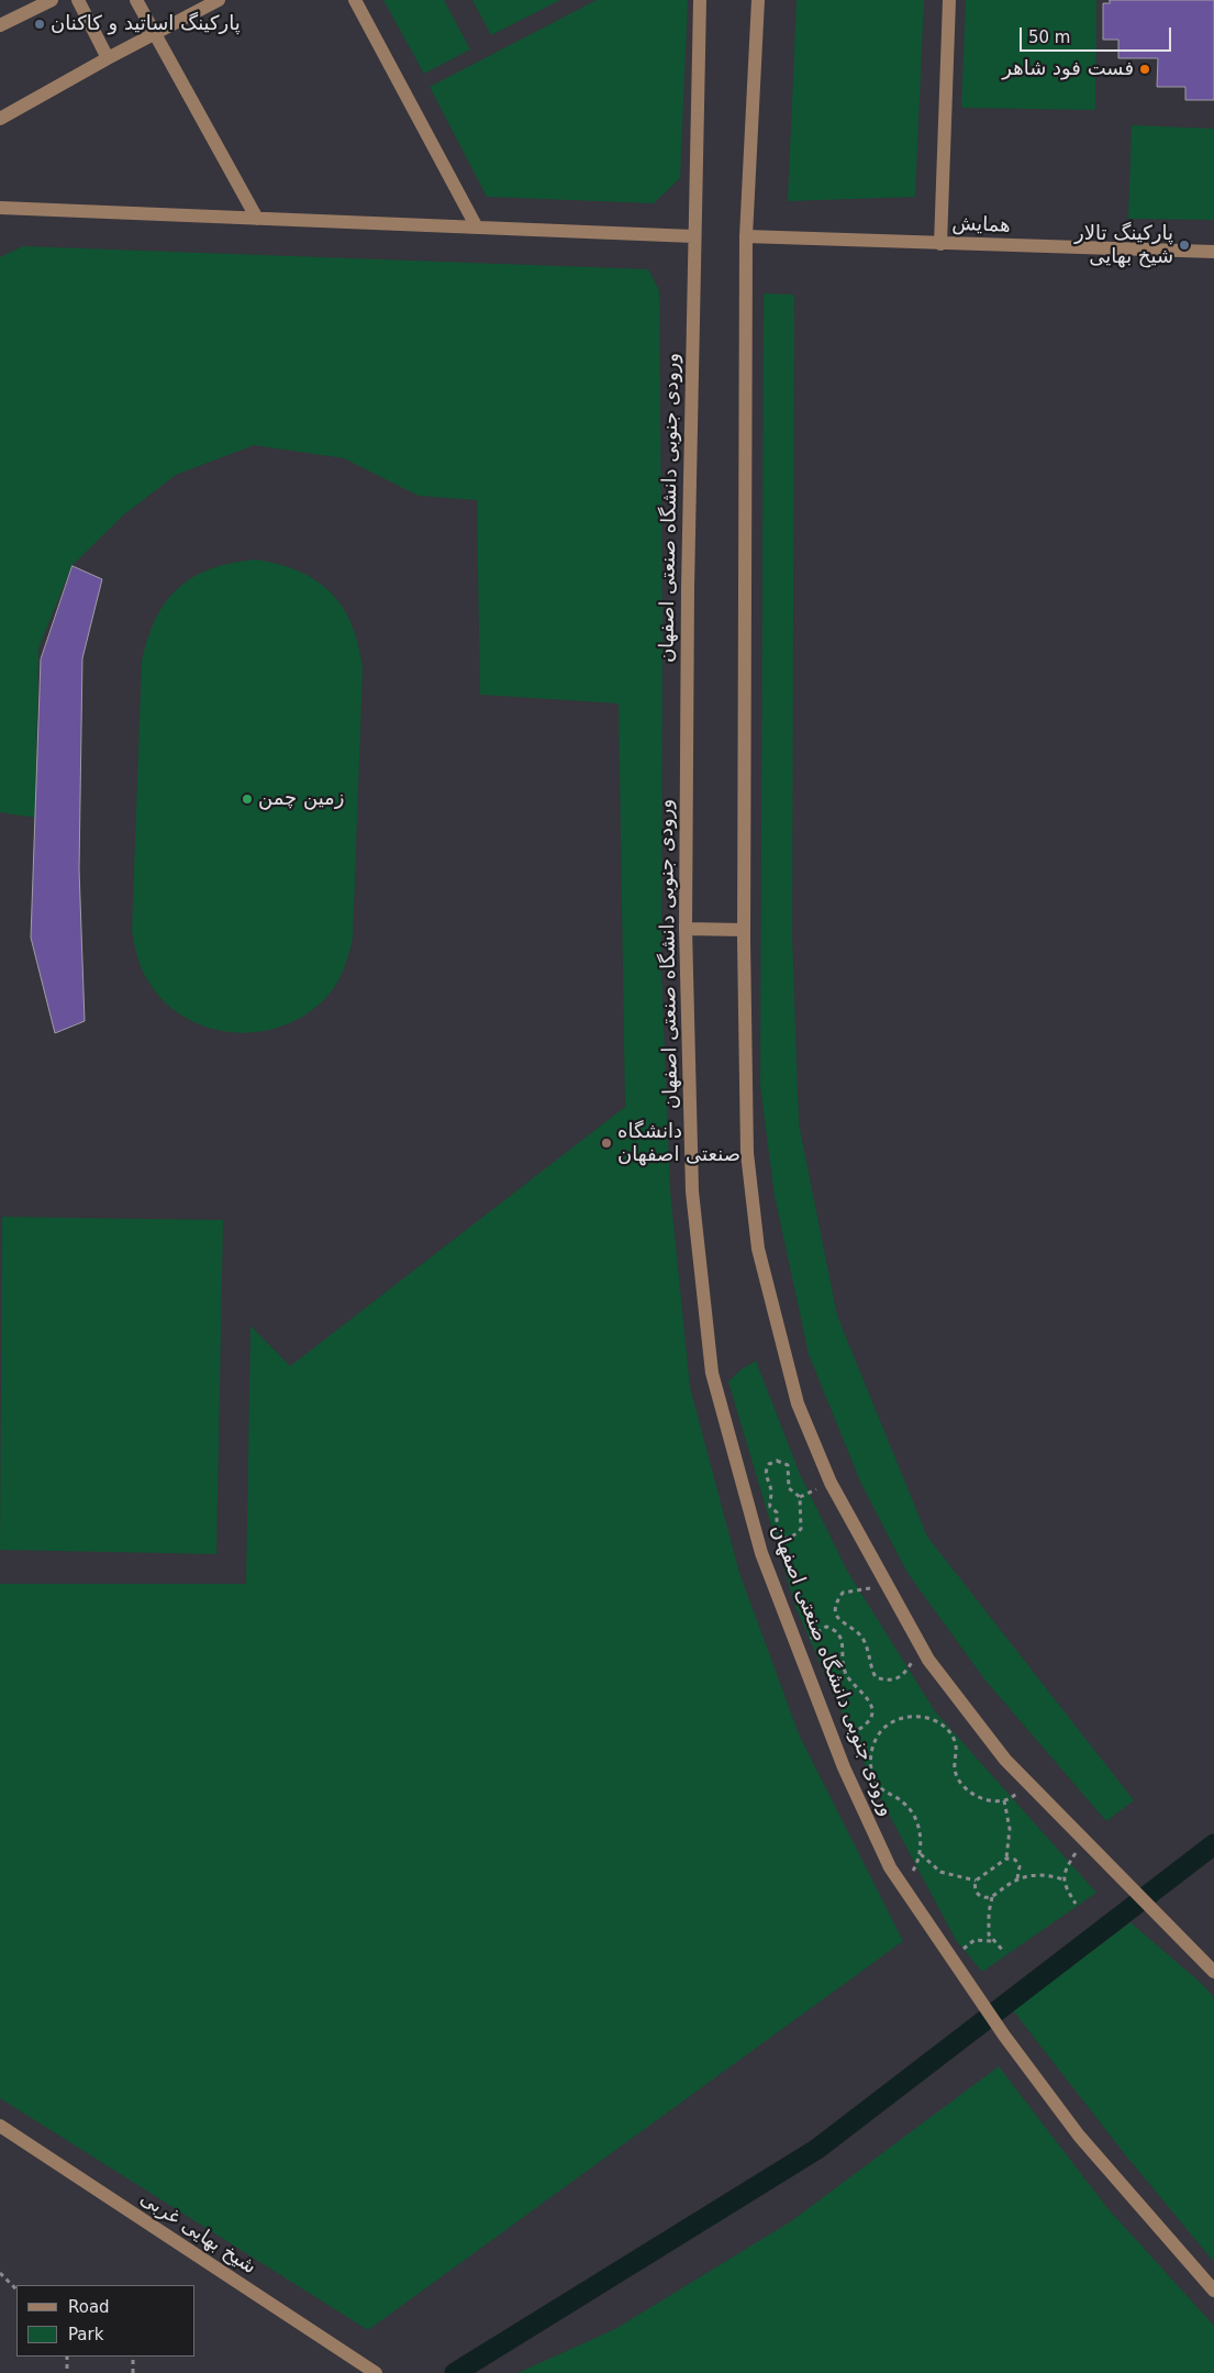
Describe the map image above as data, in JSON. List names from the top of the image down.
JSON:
{
  "streets": {
    "street": ["همایش", "ورودی جنوبی دانشگاه صنعتی اصفهان", "شیخ بهایی غربی"]
  },
  "places": [
    "پارکینگ اساتید و کاکنان",
    "فست فود شاهر",
    "پارکینگ تالار شیخ بهایی",
    "زمین چمن",
    "دانشگاه صنعتی اصفهان"
  ],
  "legend": ["Road", "Park"],
  "scale_bar": "50 m"
}
